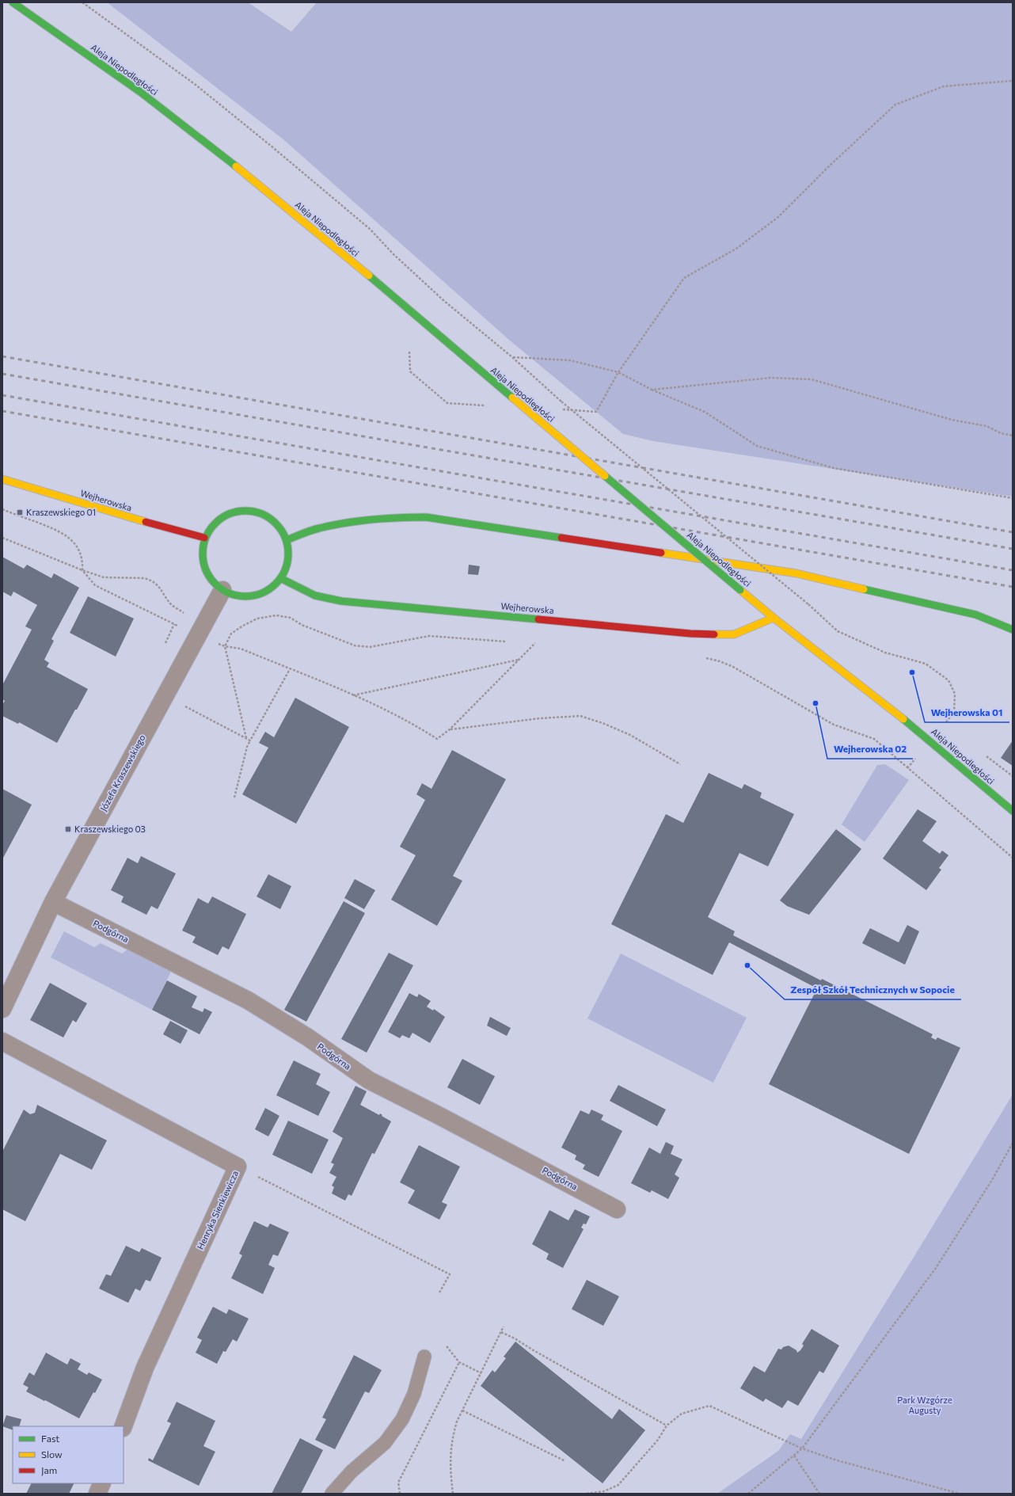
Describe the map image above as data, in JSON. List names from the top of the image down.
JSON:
{
  "streets": {
    "main road": ["Aleja Niepodległości", "Wejherowska"],
    "street": ["Józefa Kraszewskiego", "Podgórna", "Henryka Sienkiewicza"]
  },
  "crossings": [
    ["Aleja Niepodległości", "Wejherowska"],
    ["Wejherowska", "Józefa Kraszewskiego"],
    ["Józefa Kraszewskiego", "Podgórna"]
  ],
  "parks": ["Park Wzgórze Augusty"],
  "places": {
    "transit": ["Kraszewskiego 01", "Kraszewskiego 03"],
    "other": ["Wejherowska 01", "Wejherowska 02", "Zespół Szkół Technicznych w Sopocie"]
  },
  "legend": ["Fast", "Slow", "Jam"]
}
